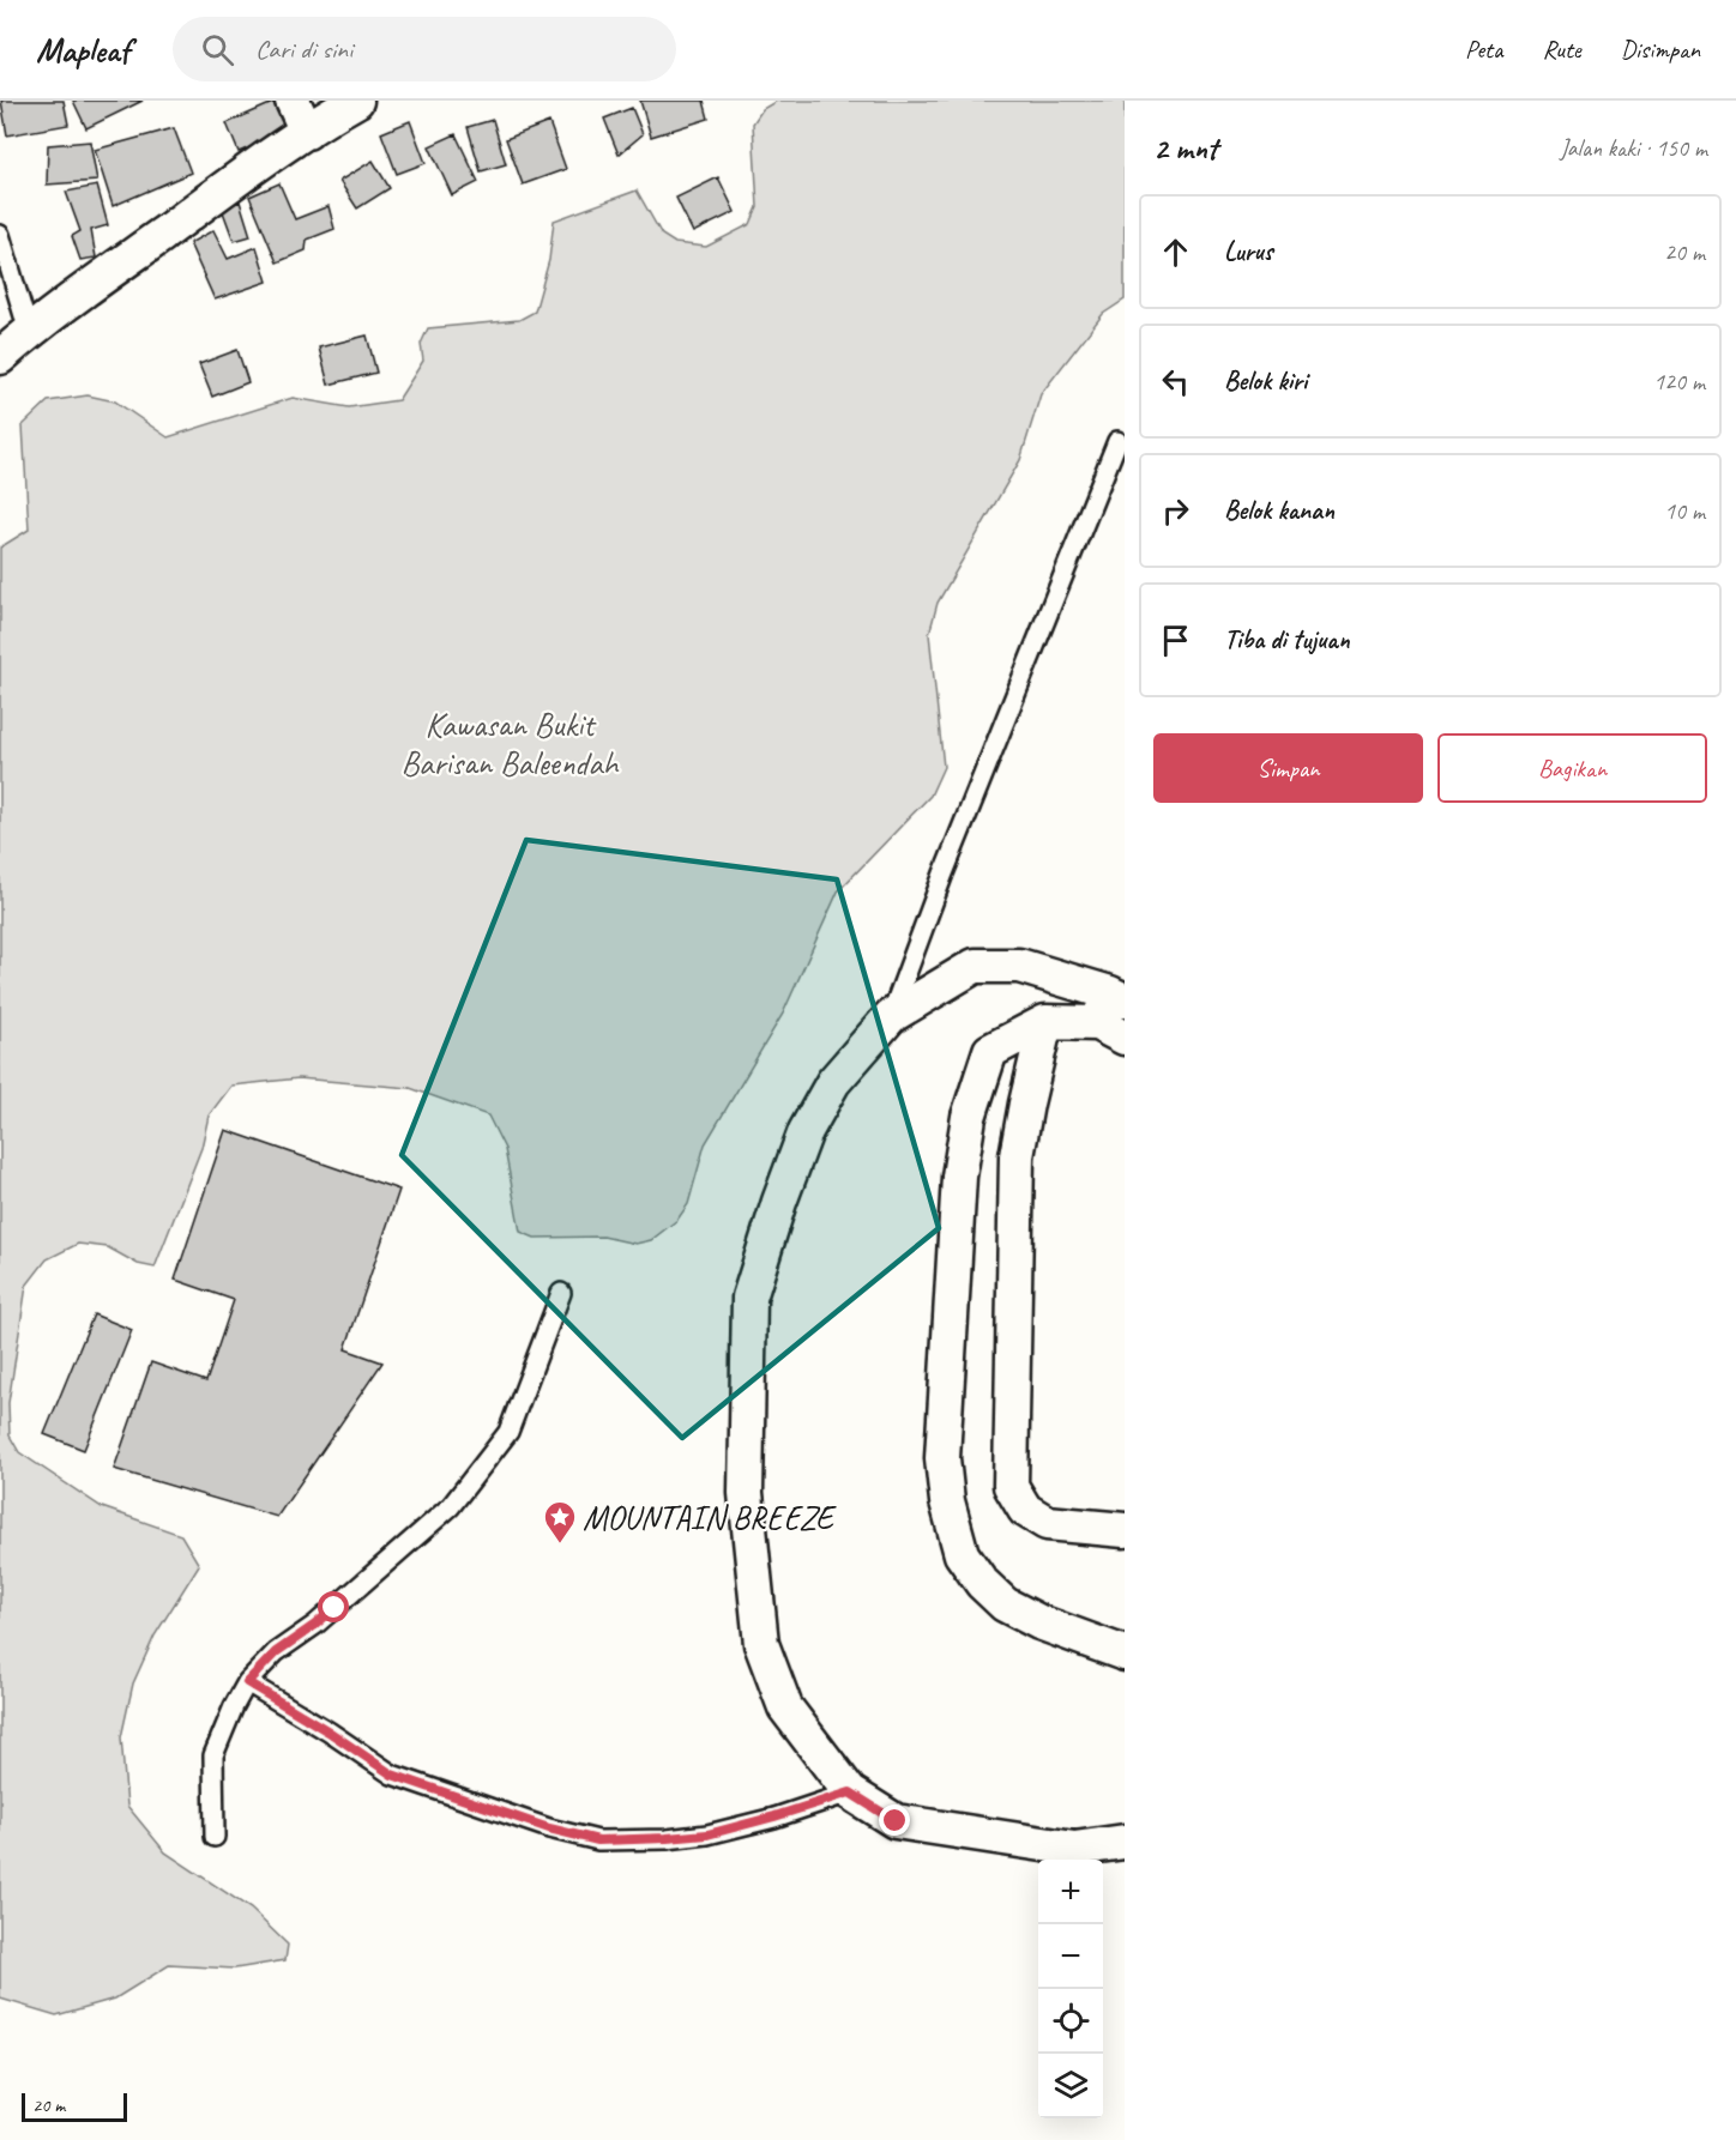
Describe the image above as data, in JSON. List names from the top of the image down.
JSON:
{
  "parks": ["Kawasan Bukit Barisan Baleendah"],
  "places": {
    "place": ["MOUNTAIN BREEZE"]
  },
  "scale_bar": "20 m",
  "page": {
    "header": "Mapleaf",
    "search": "Cari di sini",
    "nav": ["Peta", "Rute", "Disimpan"],
    "heading": ["2 mnt", "Jalan kaki · 150 m"],
    "list": [
      ["Lurus", "20 m"],
      ["Belok kiri", "120 m"],
      ["Belok kanan", "10 m"],
      "Tiba di tujuan"
    ],
    "buttons": ["Simpan", "Bagikan"],
    "map_buttons": ["+", "−"],
    "scale": "20 m"
  }
}
